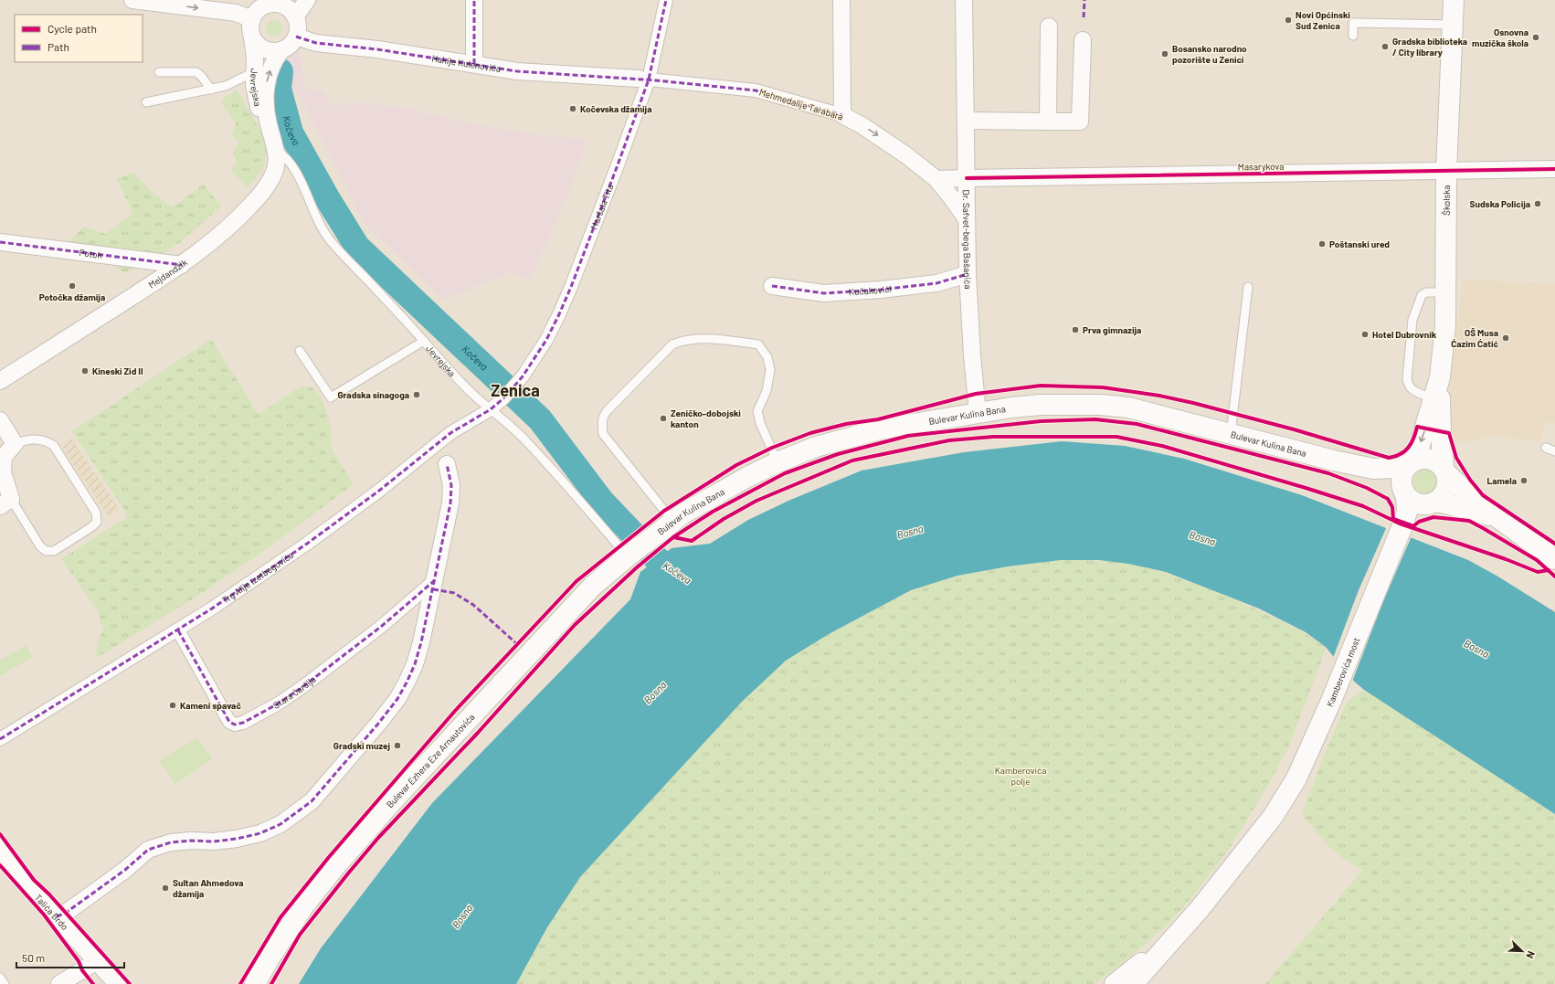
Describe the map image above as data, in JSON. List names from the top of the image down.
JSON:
{
  "streets": {
    "street": [
      "Hakije Kulenovića",
      "Jevrejska",
      "Mehmedalije Tarabara",
      "Masarykova",
      "Školska",
      "Maršala Tita",
      "Dr. Safvet-bega Bašagića",
      "Potok",
      "Mejdandžik",
      "Kučukovići",
      "Bulevar Kulina Bana",
      "Trg Alije Izetbegovića",
      "Kamberovića most",
      "Stara čaršija",
      "Bulevar Ezhera Eze Arnautovića",
      "Talića Brdo"
    ]
  },
  "crossings": [
    ["Hakije Kulenovića", "Jevrejska"],
    ["Hakije Kulenovića", "Mehmedalije Tarabara"],
    ["Hakije Kulenovića", "Maršala Tita"],
    ["Jevrejska", "Mejdandžik"],
    ["Jevrejska", "Bulevar Kulina Bana"],
    ["Jevrejska", "Trg Alije Izetbegovića"],
    ["Jevrejska", "Bulevar Ezhera Eze Arnautovića"],
    ["Mehmedalije Tarabara", "Maršala Tita"],
    ["Mehmedalije Tarabara", "Dr. Safvet-bega Bašagića"],
    ["Masarykova", "Školska"],
    ["Masarykova", "Dr. Safvet-bega Bašagića"],
    ["Školska", "Bulevar Kulina Bana"],
    ["Školska", "Kamberovića most"],
    ["Maršala Tita", "Trg Alije Izetbegovića"],
    ["Dr. Safvet-bega Bašagića", "Kučukovići"],
    ["Dr. Safvet-bega Bašagića", "Bulevar Kulina Bana"],
    ["Potok", "Mejdandžik"],
    ["Bulevar Kulina Bana", "Kamberovića most"],
    ["Bulevar Kulina Bana", "Bulevar Ezhera Eze Arnautovića"],
    ["Trg Alije Izetbegovića", "Stara čaršija"]
  ],
  "districts": ["Zenica"],
  "water": ["Kočeva", "Bosna"],
  "parks": ["Kamberovića polje"],
  "places": [
    "Novi Općinski Sud Zenica",
    "Osnovna muzička škola",
    "Gradska biblioteka / City library",
    "Bosansko narodno pozorište u Zenici",
    "Kočevska džamija",
    "Sudska Policija",
    "Poštanski ured",
    "Potočka džamija",
    "Prva gimnazija",
    "Hotel Dubrovnik",
    "OŠ Musa Ćazim Ćatić",
    "Kineski Zid II",
    "Gradska sinagoga",
    "Zeničko-dobojski kanton",
    "Lamela",
    "Kameni spavač",
    "Gradski muzej",
    "Sultan Ahmedova džamija"
  ],
  "legend": ["Cycle path", "Path"],
  "scale_bar": "50 m",
  "north": "bottom right"
}
